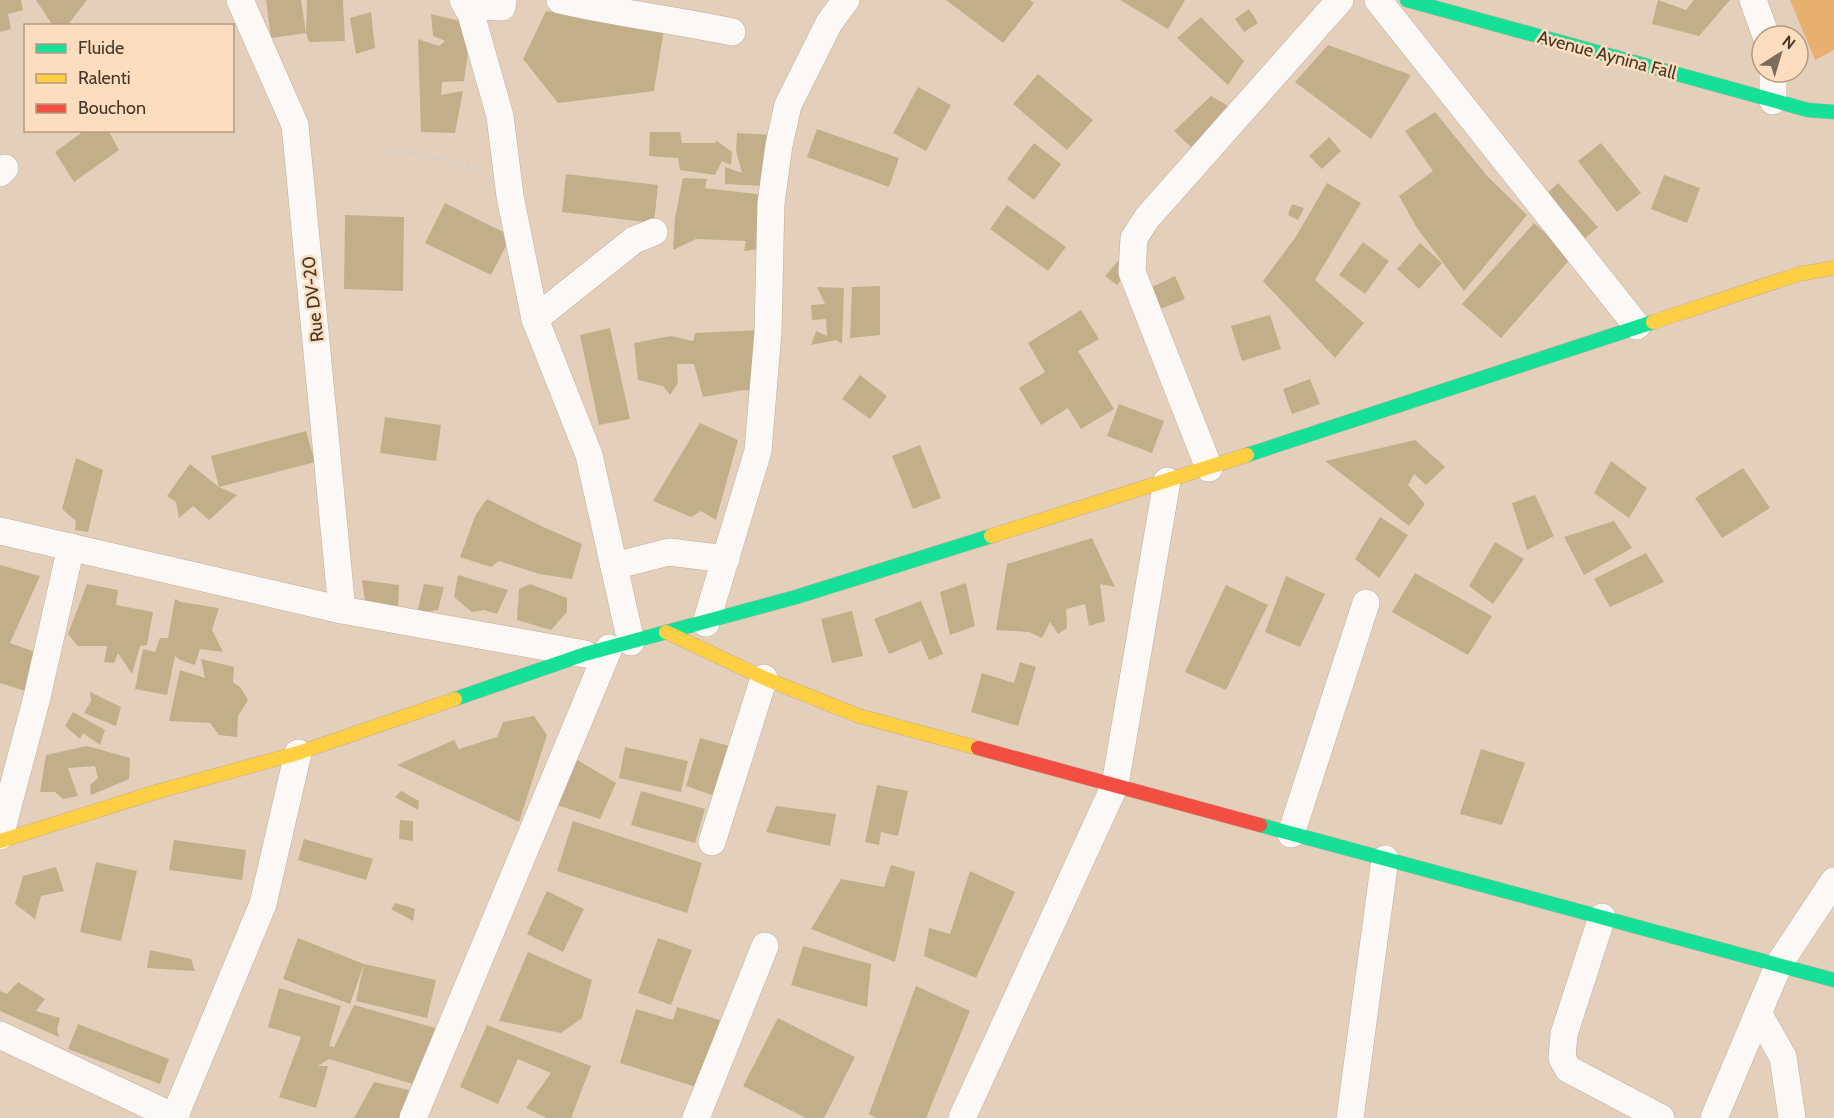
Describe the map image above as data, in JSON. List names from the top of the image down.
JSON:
{
  "streets": {
    "street": ["Avenue Aynina Fall", "Rue DV-20"]
  },
  "legend": ["Fluide", "Ralenti", "Bouchon"],
  "north": "top right"
}
